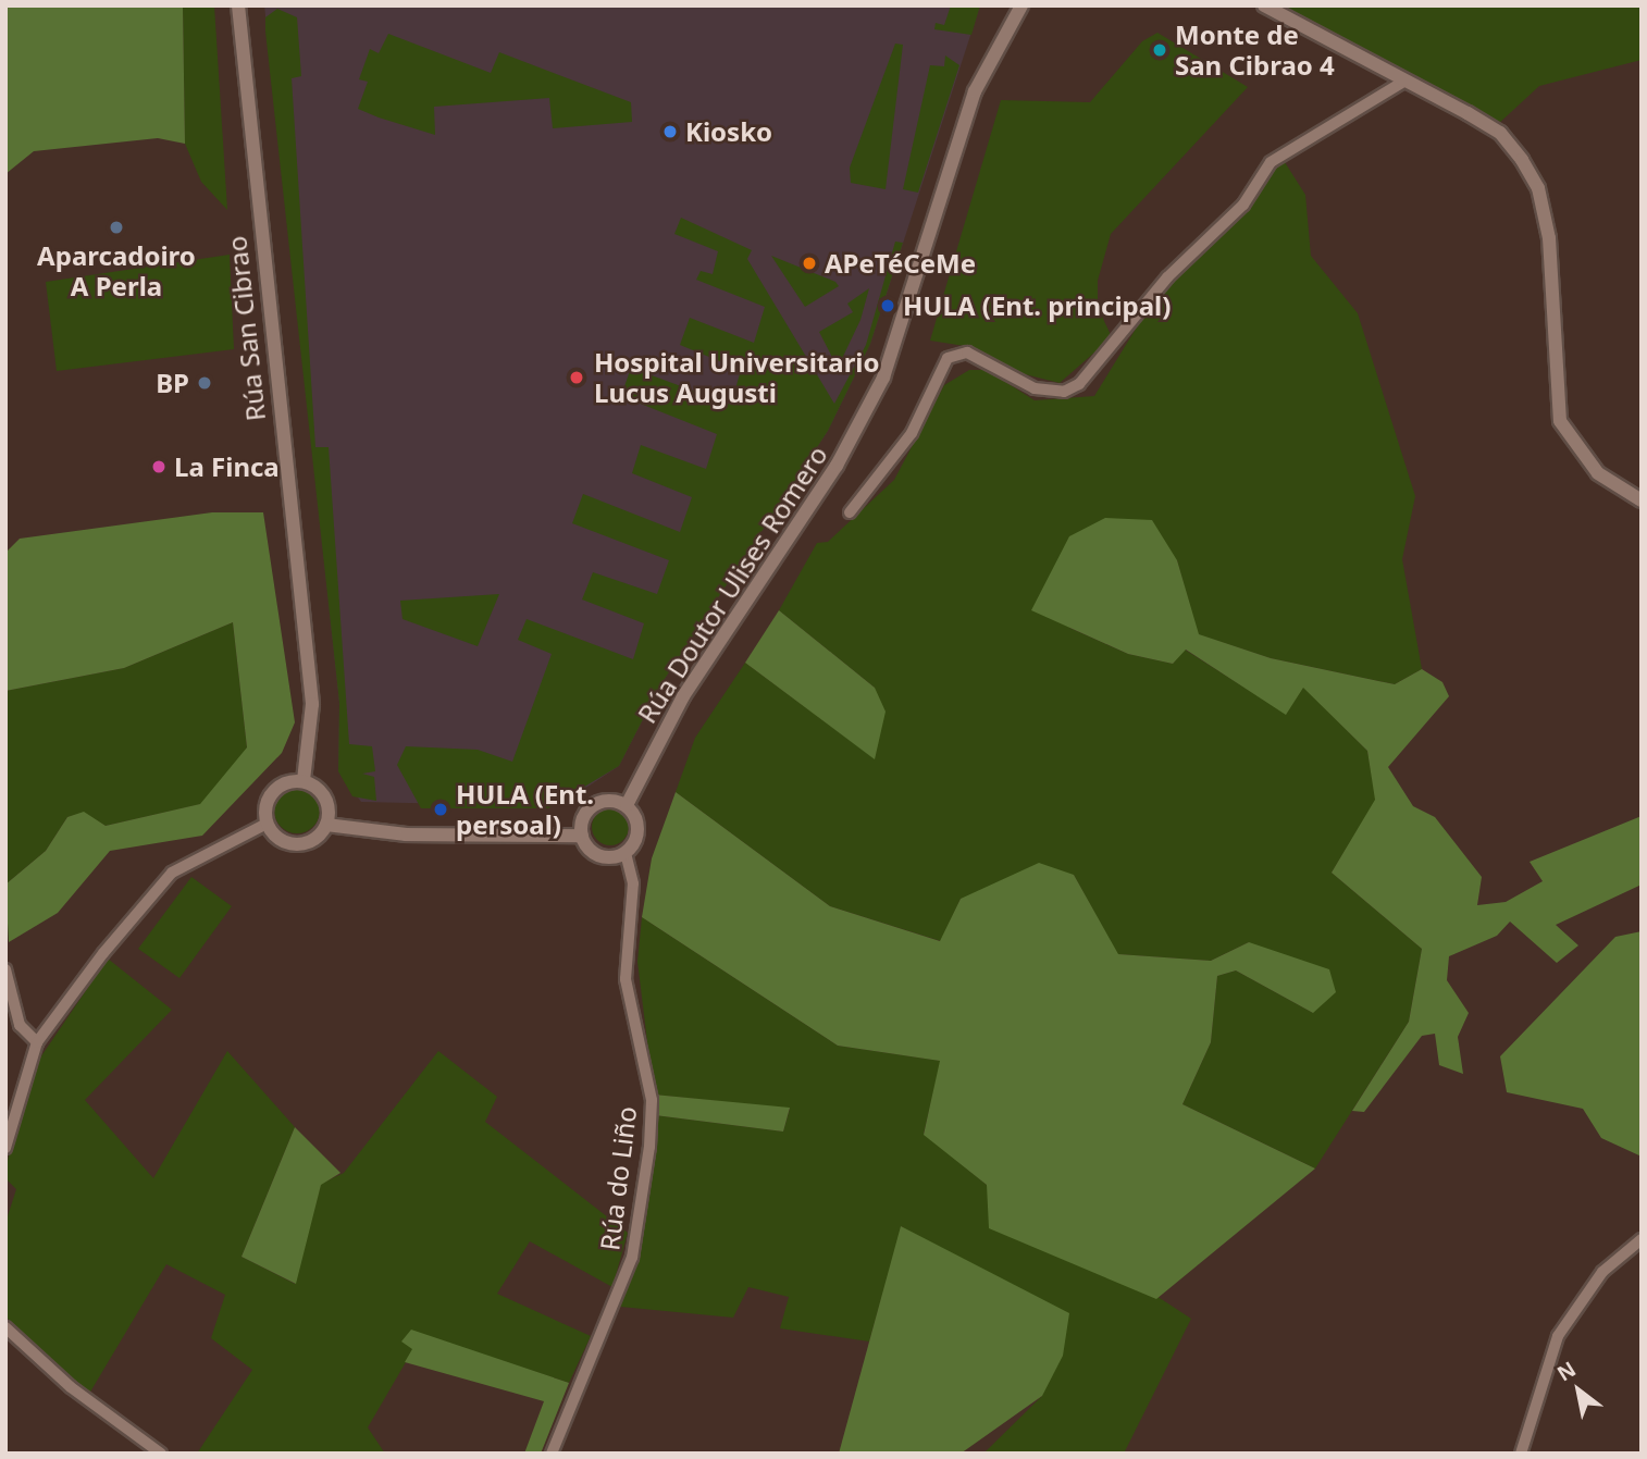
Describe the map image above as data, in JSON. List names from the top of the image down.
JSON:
{
  "streets": {
    "street": ["Rúa San Cibrao", "Rúa Doutor Ulises Romero", "Rúa do Liño"]
  },
  "crossings": [
    ["Rúa Doutor Ulises Romero", "Rúa do Liño"]
  ],
  "places": [
    "Monte de San Cibrao 4",
    "Kiosko",
    "Aparcadoiro A Perla",
    "APeTéCeMe",
    "HULA (Ent. principal)",
    "Hospital Universitario Lucus Augusti",
    "BP",
    "La Finca",
    "HULA (Ent. persoal)"
  ],
  "north": "top left"
}
